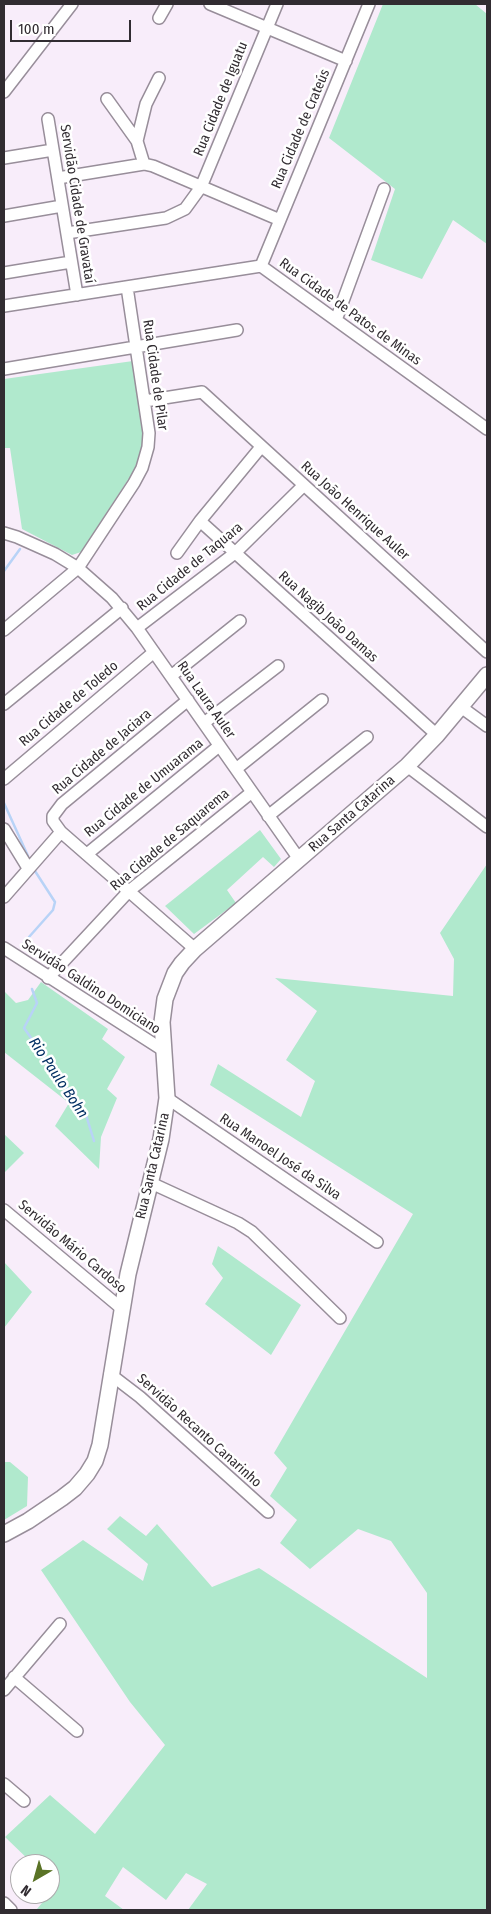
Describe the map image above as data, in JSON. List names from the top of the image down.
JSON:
{
  "streets": {
    "main road": ["Rua Santa Catarina"],
    "street": [
      "Rua Cidade de Iguatu",
      "Rua Cidade de Crateús",
      "Servidão Cidade de Gravataí",
      "Rua Cidade de Patos de Minas",
      "Rua Cidade de Pilar",
      "Rua João Henrique Auler",
      "Rua Cidade de Taquara",
      "Rua Nagib João Damas",
      "Rua Laura Auler",
      "Rua Cidade de Toledo",
      "Rua Cidade de Jaciara",
      "Rua Cidade de Umuarama",
      "Rua Cidade de Saquarema",
      "Servidão Galdino Domiciano",
      "Rua Manoel José da Silva",
      "Servidão Mário Cardoso",
      "Servidão Recanto Canarinho"
    ]
  },
  "crossings": [
    ["Rua Cidade de Iguatu", "Servidão Cidade de Gravataí"],
    ["Rua Cidade de Crateús", "Rua Cidade de Patos de Minas"],
    ["Servidão Cidade de Gravataí", "Rua Cidade de Patos de Minas"],
    ["Rua Cidade de Patos de Minas", "Rua Cidade de Pilar"],
    ["Rua Cidade de Pilar", "Rua João Henrique Auler"],
    ["Rua Cidade de Pilar", "Rua Laura Auler"],
    ["Rua João Henrique Auler", "Rua Cidade de Taquara"],
    ["Rua Cidade de Taquara", "Rua Nagib João Damas"],
    ["Rua Cidade de Taquara", "Rua Laura Auler"],
    ["Rua Nagib João Damas", "Rua Santa Catarina"],
    ["Rua Laura Auler", "Rua Cidade de Toledo"],
    ["Rua Laura Auler", "Rua Cidade de Jaciara"],
    ["Rua Laura Auler", "Rua Cidade de Umuarama"],
    ["Rua Laura Auler", "Rua Santa Catarina"],
    ["Rua Laura Auler", "Rua Cidade de Saquarema"],
    ["Rua Santa Catarina", "Servidão Galdino Domiciano"],
    ["Rua Santa Catarina", "Rua Manoel José da Silva"],
    ["Rua Santa Catarina", "Servidão Mário Cardoso"],
    ["Rua Santa Catarina", "Servidão Recanto Canarinho"],
    ["Rua Cidade de Saquarema", "Servidão Galdino Domiciano"]
  ],
  "water": ["Rio Paulo Bohn"],
  "scale_bar": "100 m",
  "north": "bottom left"
}
